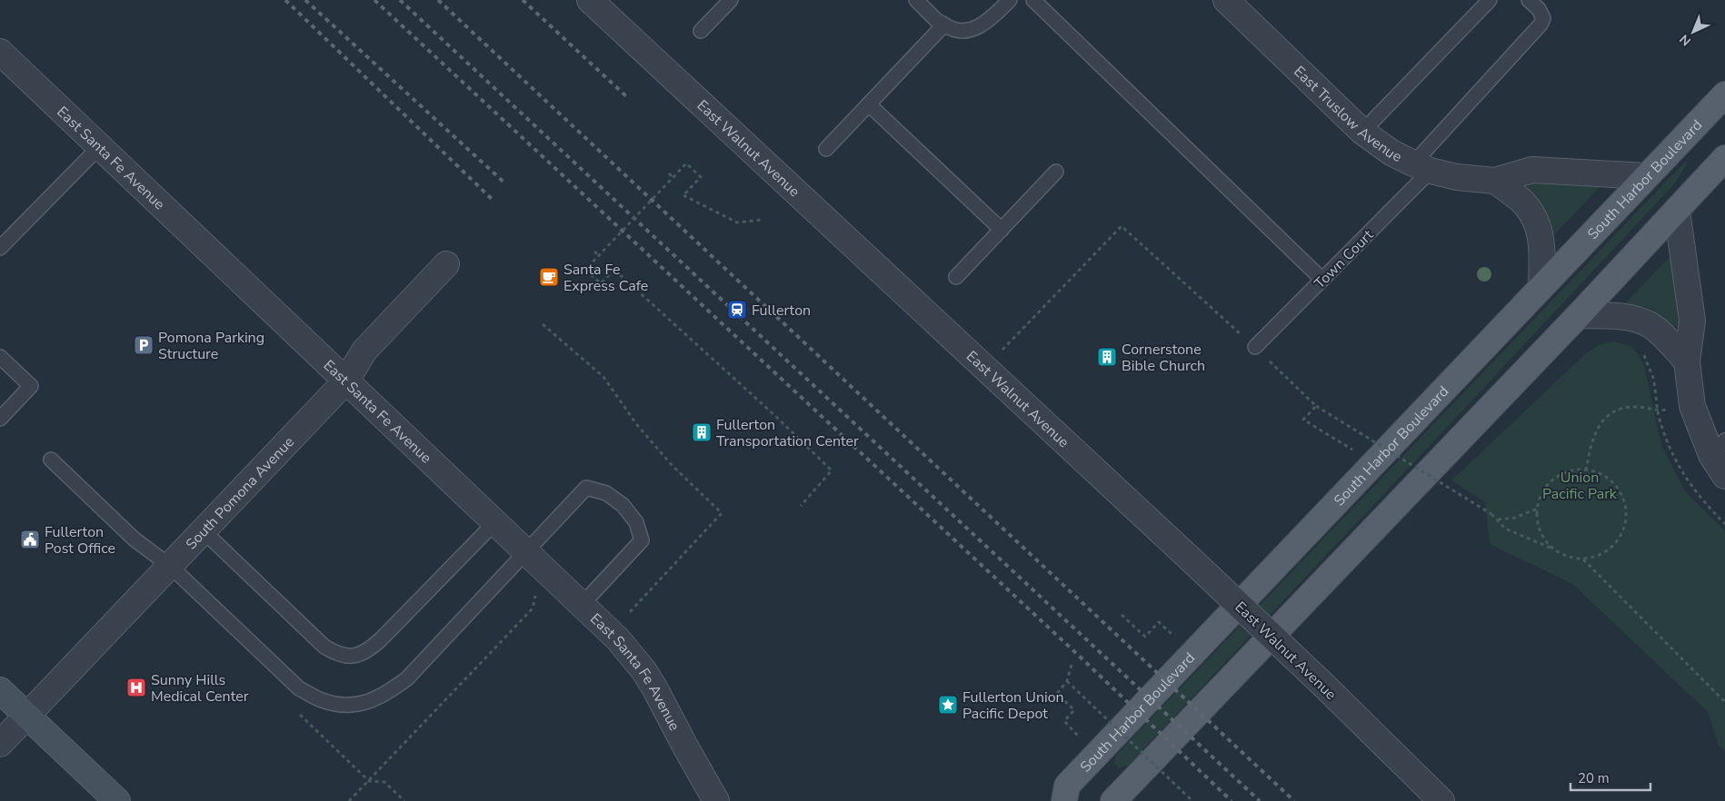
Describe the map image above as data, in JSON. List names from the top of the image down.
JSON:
{
  "streets": {
    "main road": ["South Harbor Boulevard"],
    "street": [
      "East Truslow Avenue",
      "East Walnut Avenue",
      "East Santa Fe Avenue",
      "South Pomona Avenue"
    ],
    "lane": ["Town Court"]
  },
  "crossings": [
    ["East Truslow Avenue", "South Harbor Boulevard"],
    ["East Truslow Avenue", "Town Court"],
    ["East Santa Fe Avenue", "South Pomona Avenue"]
  ],
  "parks": ["Union Pacific Park"],
  "places": {
    "cafe": ["Santa Fe Express Cafe"],
    "station": ["Fullerton"],
    "parking": ["Pomona Parking Structure"],
    "building": ["Cornerstone Bible Church", "Fullerton Transportation Center"],
    "public building": ["Fullerton Post Office"],
    "hospital": ["Sunny Hills Medical Center"],
    "place": ["Fullerton Union Pacific Depot"]
  },
  "scale_bar": "20 m",
  "north": "bottom left"
}
